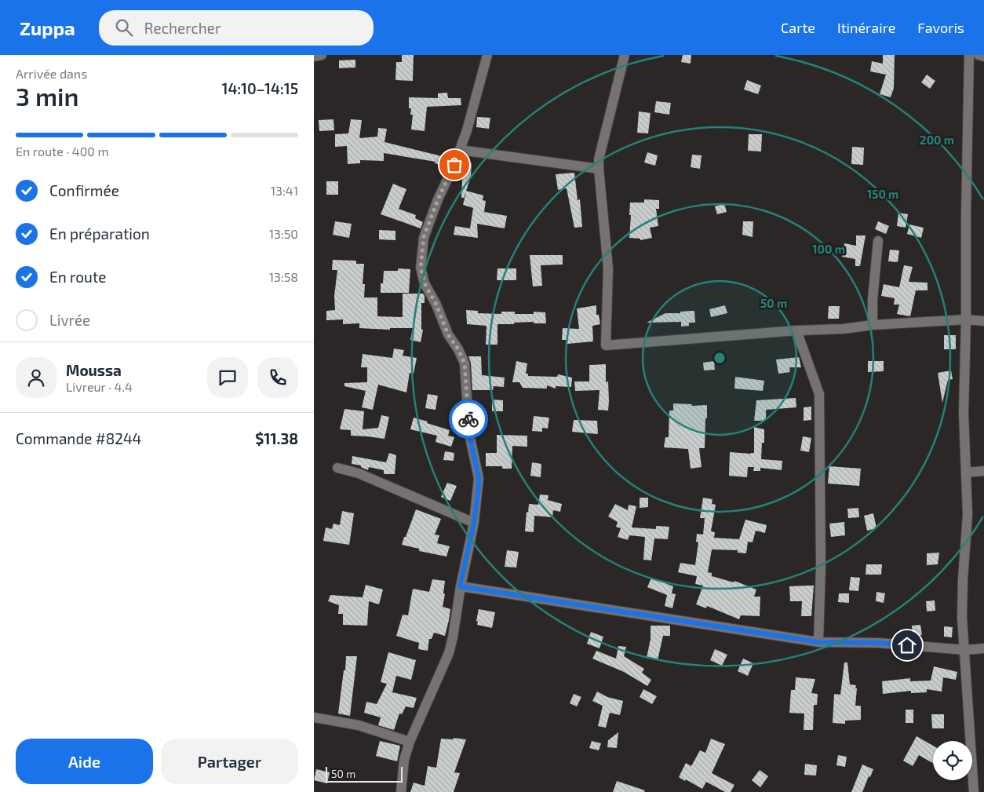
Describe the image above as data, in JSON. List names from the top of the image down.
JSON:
{
  "scale_bar": "50 m",
  "page": {
    "header": "Zuppa",
    "search": "Rechercher",
    "nav": ["Carte", "Itinéraire", "Favoris"],
    "heading": ["3 min", "Arrivée dans", "14:10–14:15"],
    "panel": [
      "Moussa",
      "Livreur · 4.4",
      "Commande #8244",
      "$11.38"
    ],
    "bar": "En route · 400 m",
    "list": [
      ["Confirmée", "13:41"],
      ["En préparation", "13:50"],
      ["En route", "13:58"],
      "Livrée"
    ],
    "buttons": ["Aide", "Partager"],
    "scale": "50 m"
  },
  "rings": [
    "200 m",
    "150 m",
    "100 m",
    "50 m"
  ]
}
